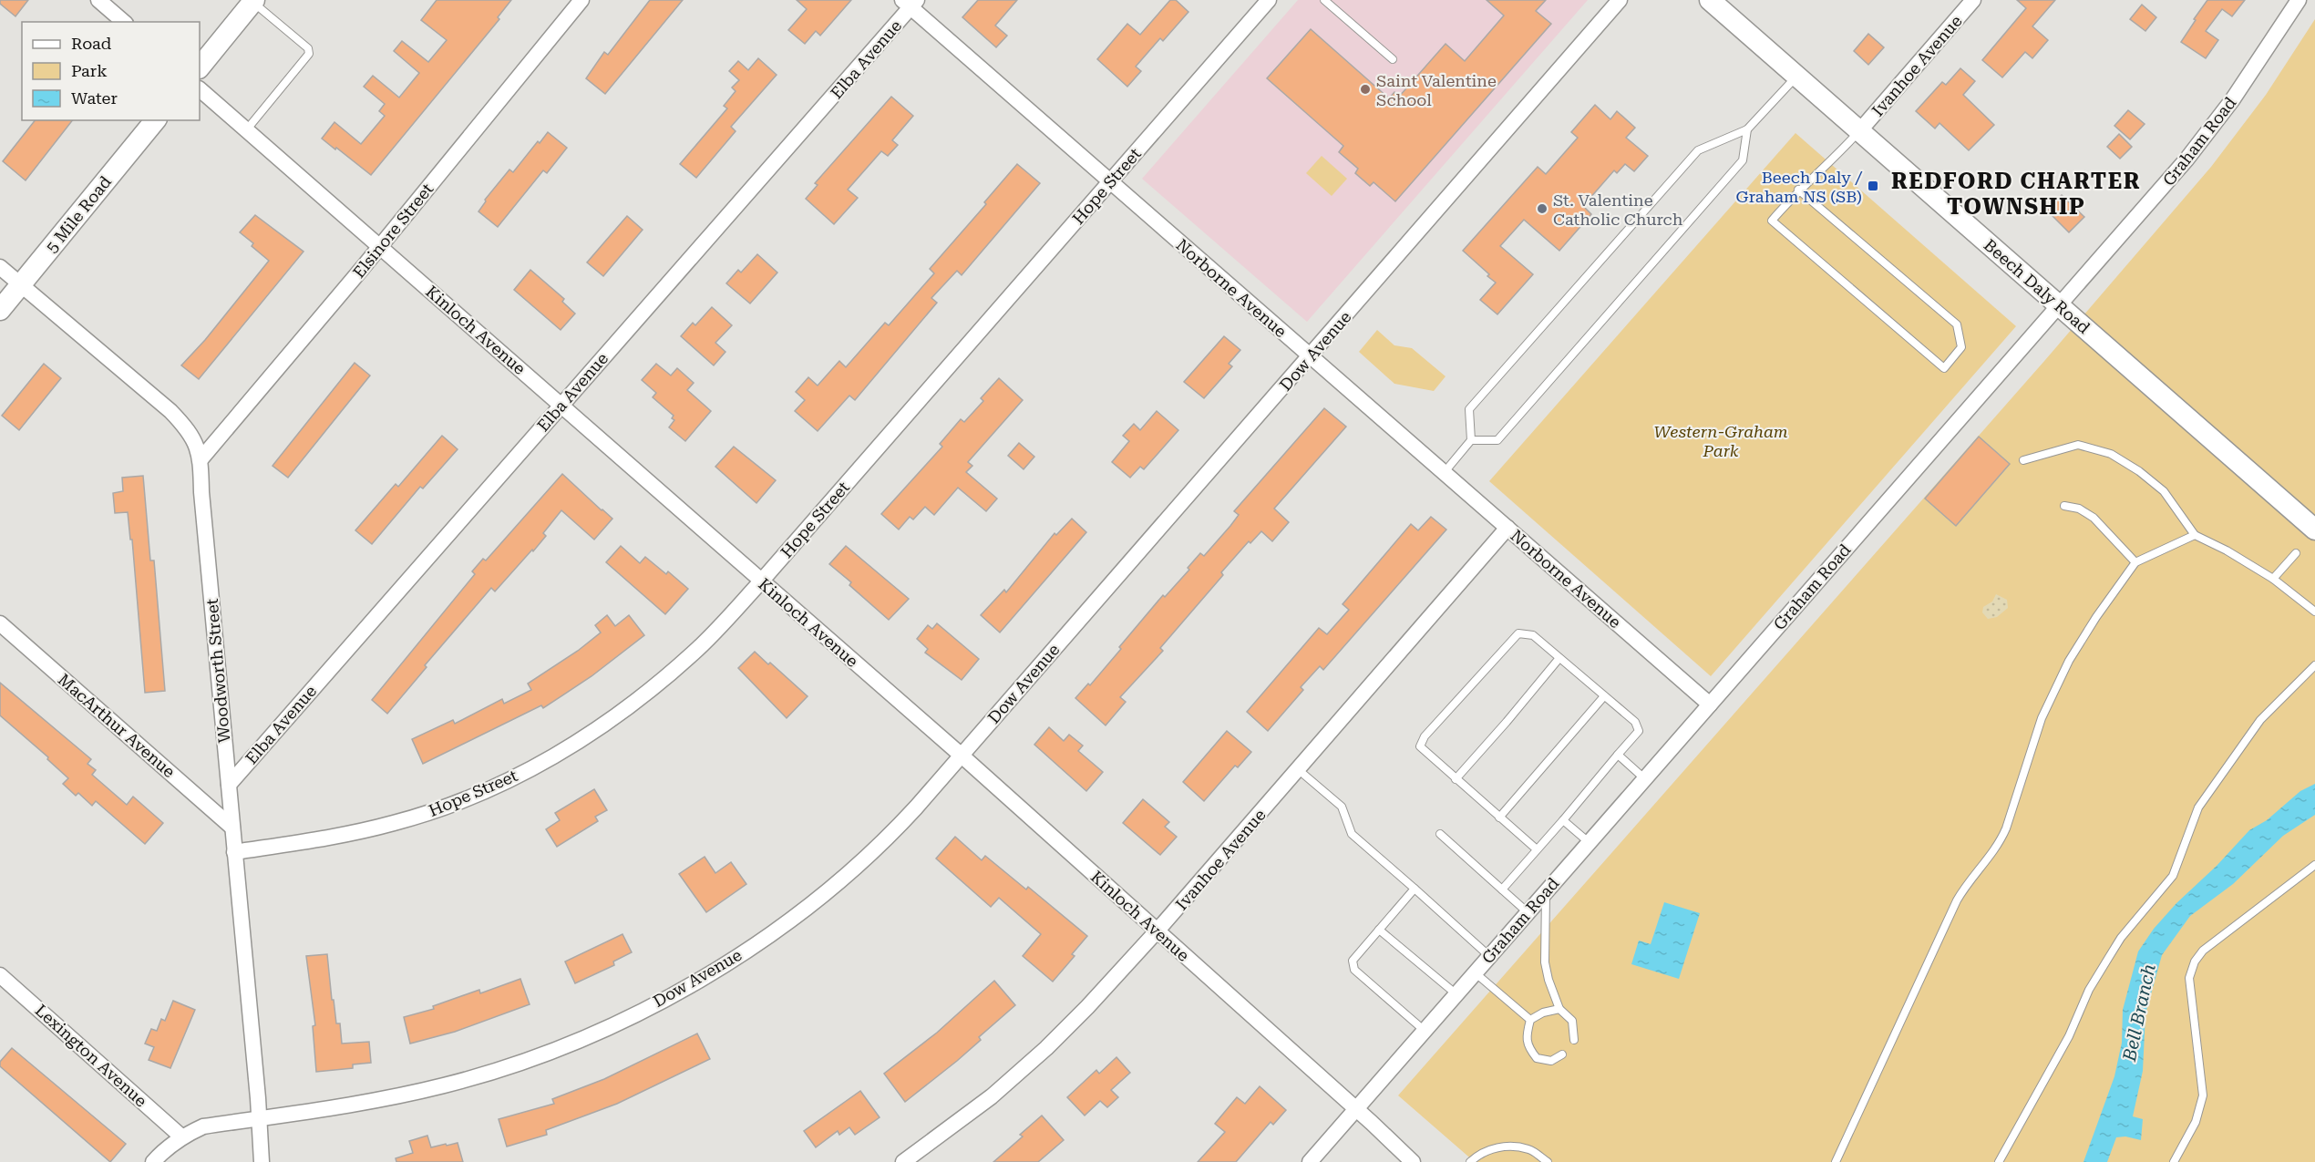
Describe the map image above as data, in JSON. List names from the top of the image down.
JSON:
{
  "streets": {
    "main road": ["5 Mile Road", "Beech Daly Road"],
    "street": [
      "Elba Avenue",
      "Ivanhoe Avenue",
      "Graham Road",
      "Hope Street",
      "Elsinore Street",
      "Norborne Avenue",
      "Kinloch Avenue",
      "Dow Avenue",
      "Woodworth Street",
      "MacArthur Avenue",
      "Lexington Avenue"
    ]
  },
  "crossings": [
    ["Elba Avenue", "Norborne Avenue"],
    ["Elba Avenue", "Kinloch Avenue"],
    ["Elba Avenue", "Woodworth Street"],
    ["Ivanhoe Avenue", "Beech Daly Road"],
    ["Ivanhoe Avenue", "Norborne Avenue"],
    ["Ivanhoe Avenue", "Kinloch Avenue"],
    ["Graham Road", "Beech Daly Road"],
    ["Graham Road", "Norborne Avenue"],
    ["Graham Road", "Kinloch Avenue"],
    ["Hope Street", "Norborne Avenue"],
    ["Hope Street", "Kinloch Avenue"],
    ["Hope Street", "Woodworth Street"],
    ["5 Mile Road", "Woodworth Street"],
    ["Elsinore Street", "Kinloch Avenue"],
    ["Elsinore Street", "Woodworth Street"],
    ["Norborne Avenue", "Dow Avenue"],
    ["Kinloch Avenue", "Dow Avenue"],
    ["Dow Avenue", "Woodworth Street"],
    ["Dow Avenue", "Lexington Avenue"],
    ["Woodworth Street", "MacArthur Avenue"]
  ],
  "districts": ["REDFORD CHARTER TOWNSHIP"],
  "water": ["Bell Branch"],
  "parks": ["Western-Graham Park"],
  "places": {
    "other": ["Saint Valentine School", "St. Valentine Catholic Church"],
    "transit": ["Beech Daly / Graham NS (SB)"]
  },
  "legend": ["Road", "Park", "Water"]
}
